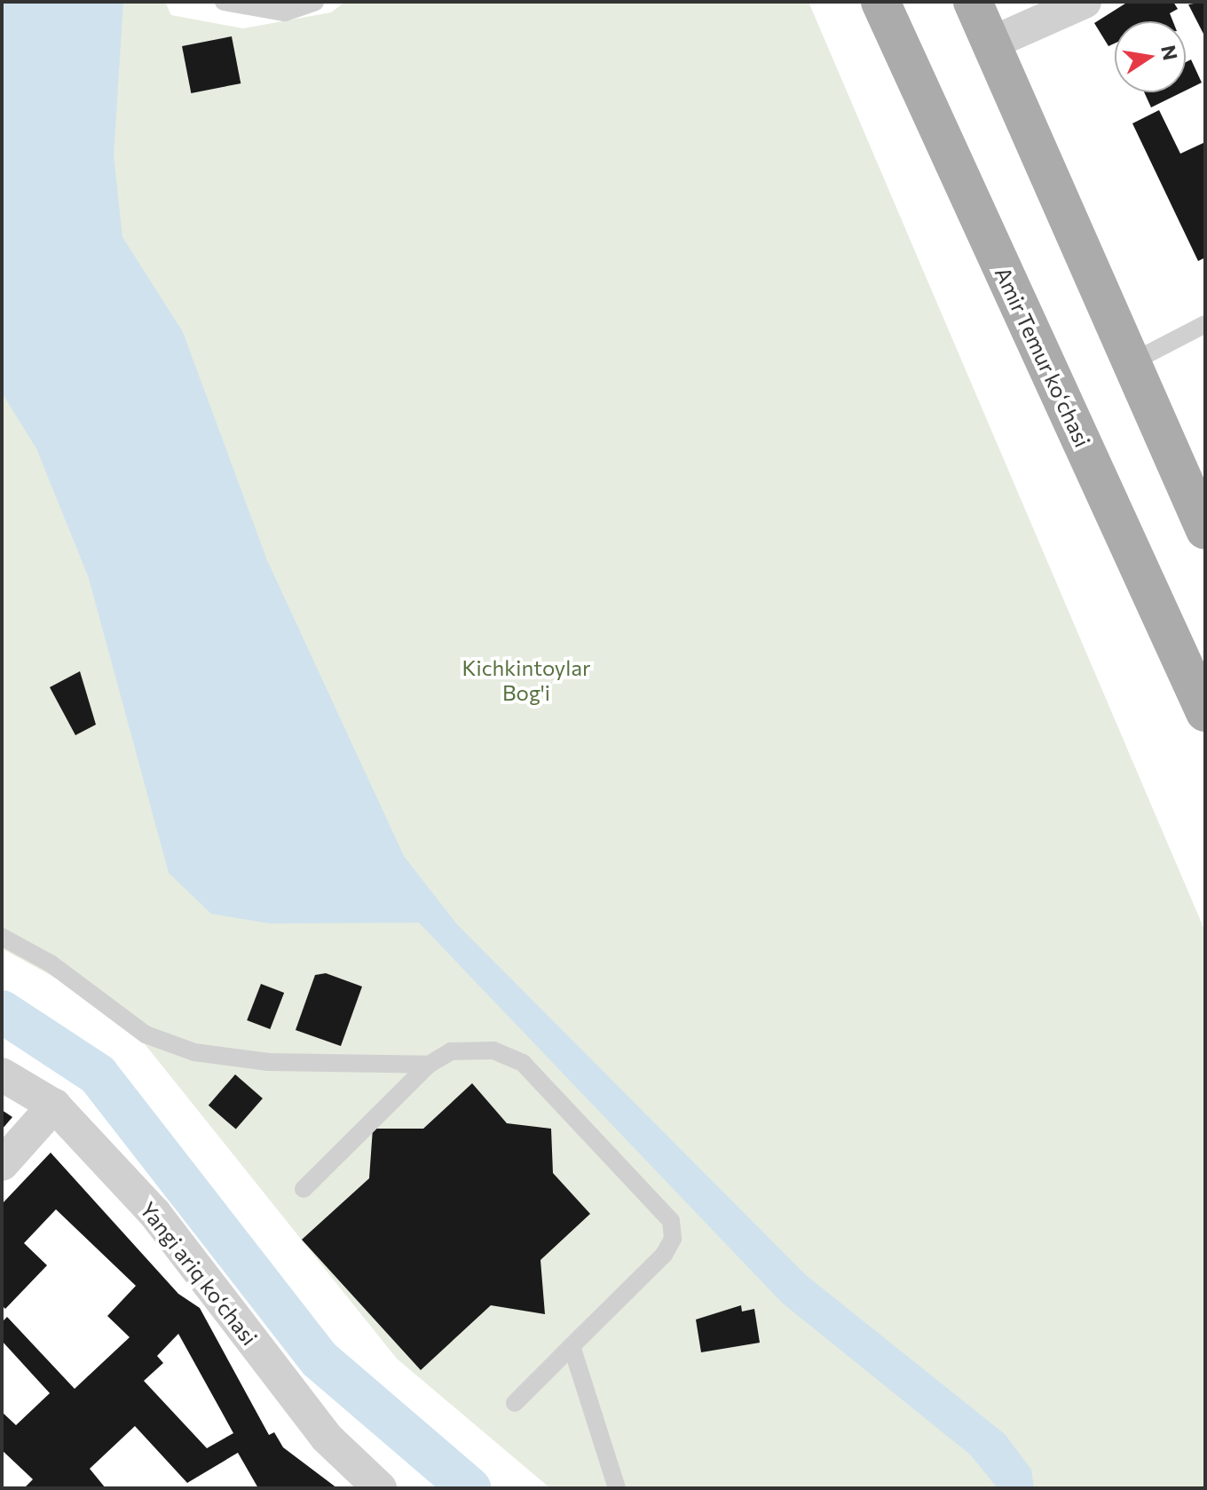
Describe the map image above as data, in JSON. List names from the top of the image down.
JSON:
{
  "streets": {
    "main road": ["Amir Temur koʻchasi"],
    "street": ["Yangi ariq ko‘chasi"]
  },
  "parks": ["Kichkintoylar Bog'i"],
  "north": "right"
}
